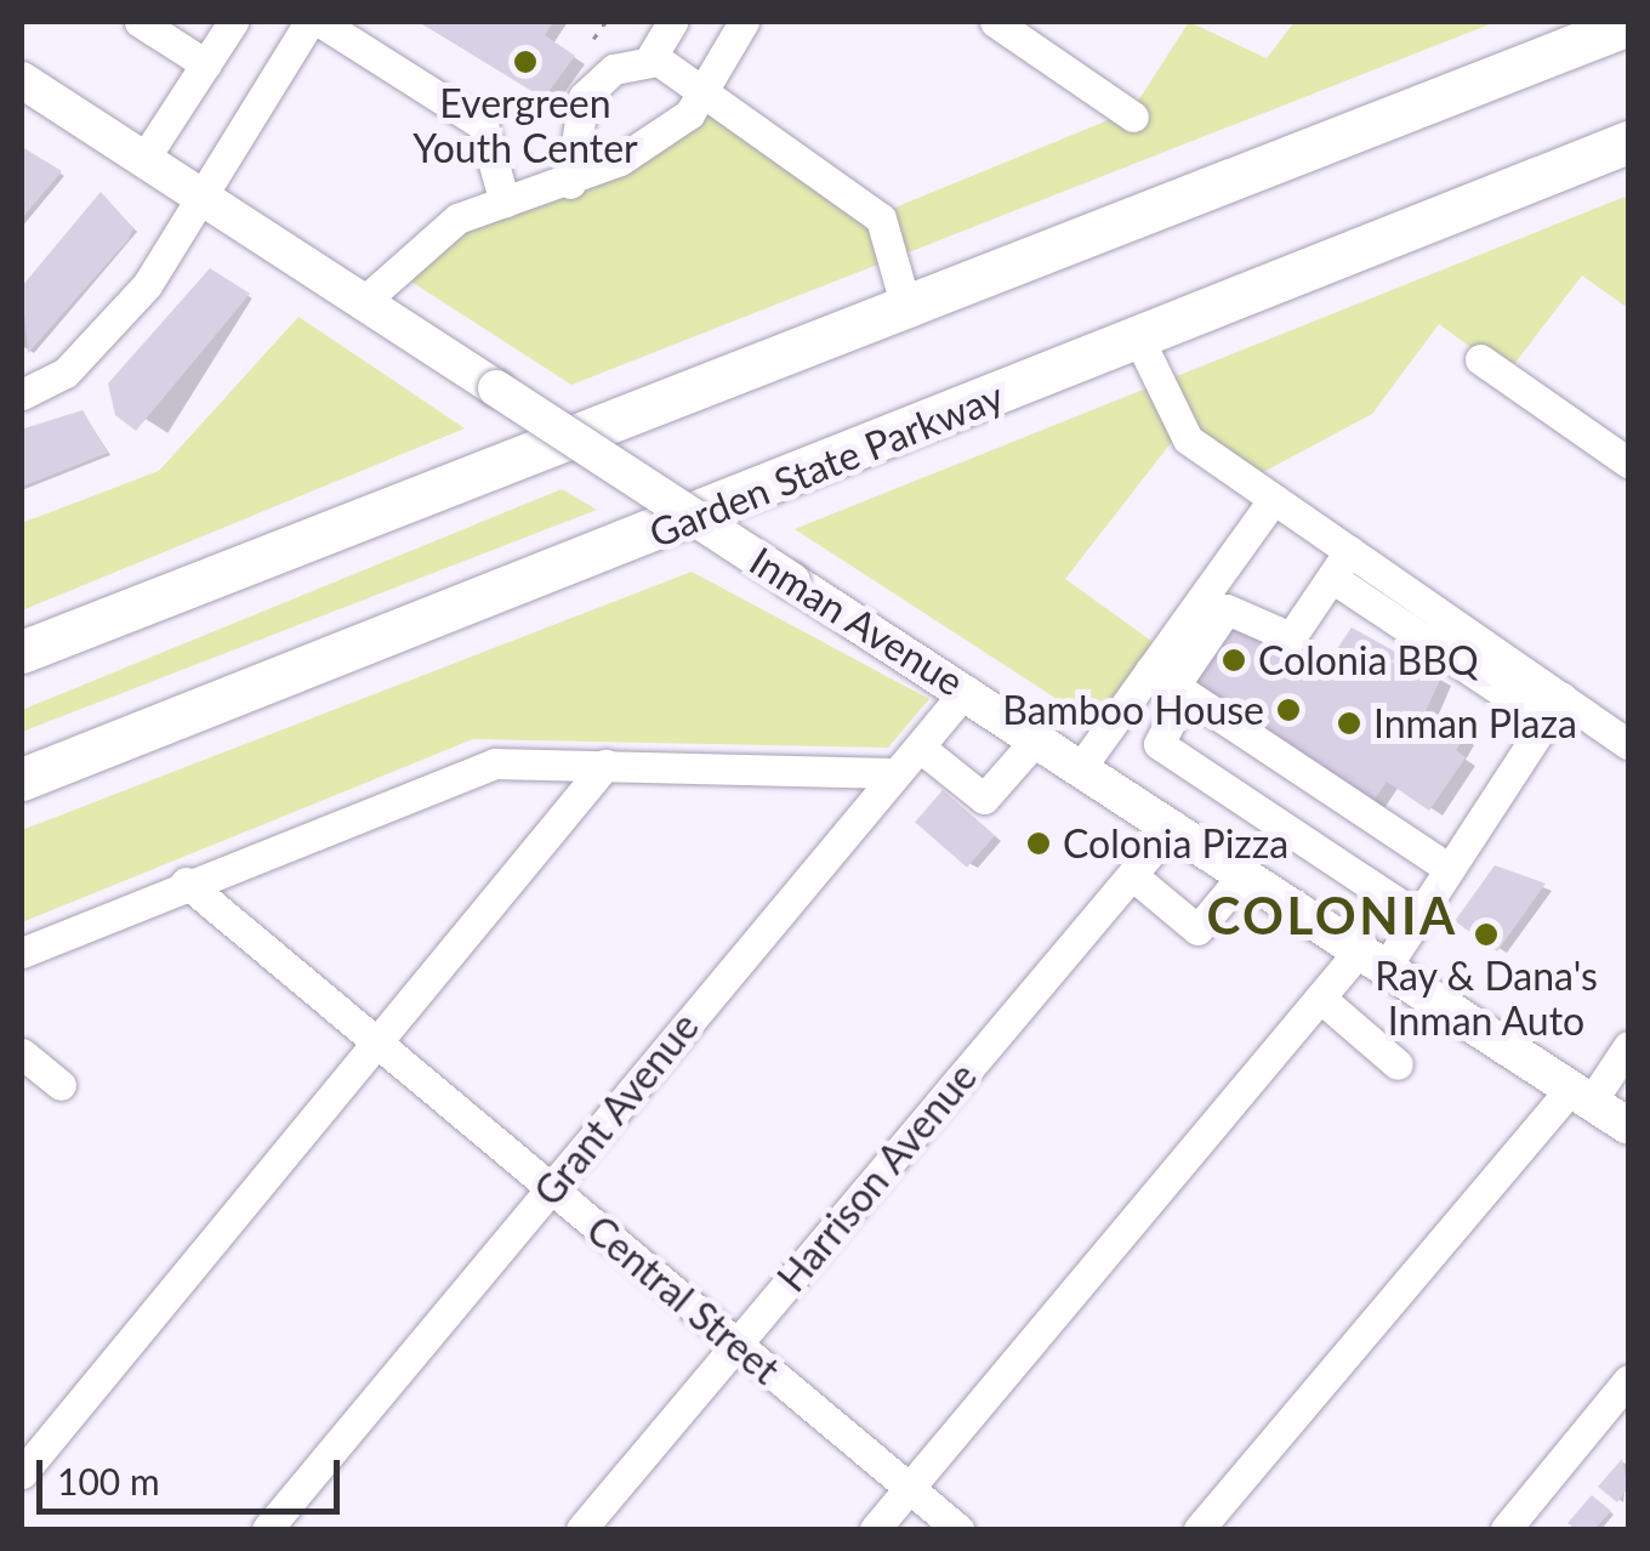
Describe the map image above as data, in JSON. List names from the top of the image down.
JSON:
{
  "streets": {
    "highway": ["Garden State Parkway"],
    "main road": ["Inman Avenue"],
    "street": ["Grant Avenue", "Harrison Avenue", "Central Street"]
  },
  "crossings": [
    ["Inman Avenue", "Grant Avenue"],
    ["Inman Avenue", "Harrison Avenue"],
    ["Grant Avenue", "Central Street"],
    ["Harrison Avenue", "Central Street"]
  ],
  "districts": ["COLONIA"],
  "places": [
    "Evergreen Youth Center",
    "Colonia BBQ",
    "Bamboo House",
    "Inman Plaza",
    "Colonia Pizza",
    "Ray & Dana's Inman Auto"
  ],
  "scale_bar": "100 m"
}
